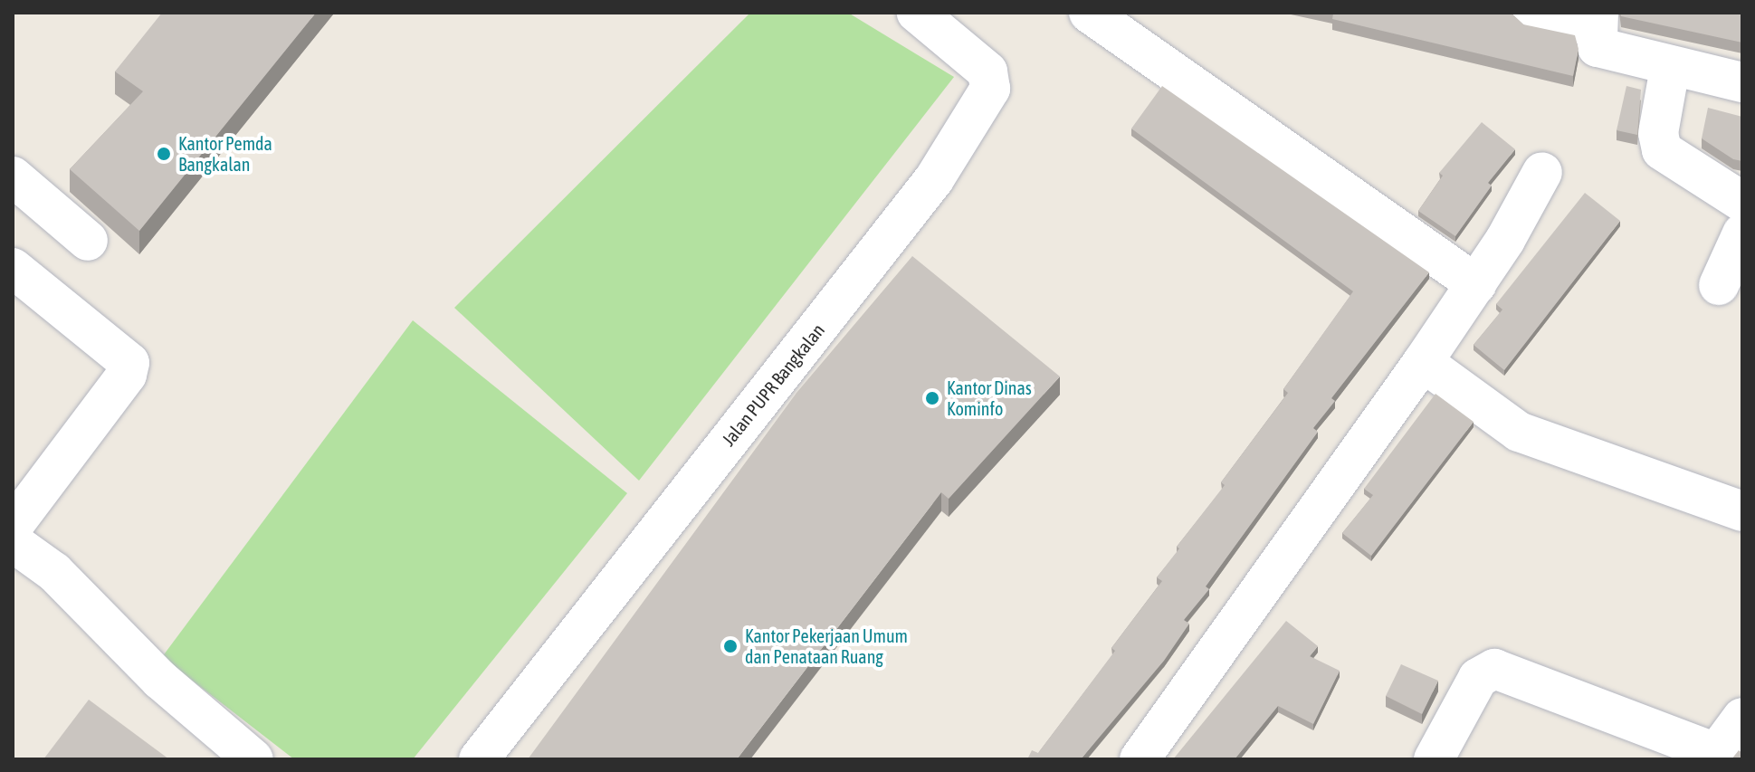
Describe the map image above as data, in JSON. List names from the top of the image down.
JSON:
{
  "streets": {
    "street": ["Jalan PUPR Bangkalan"]
  },
  "places": ["Kantor Pemda Bangkalan", "Kantor Dinas Kominfo", "Kantor Pekerjaan Umum dan Penataan Ruang"]
}
